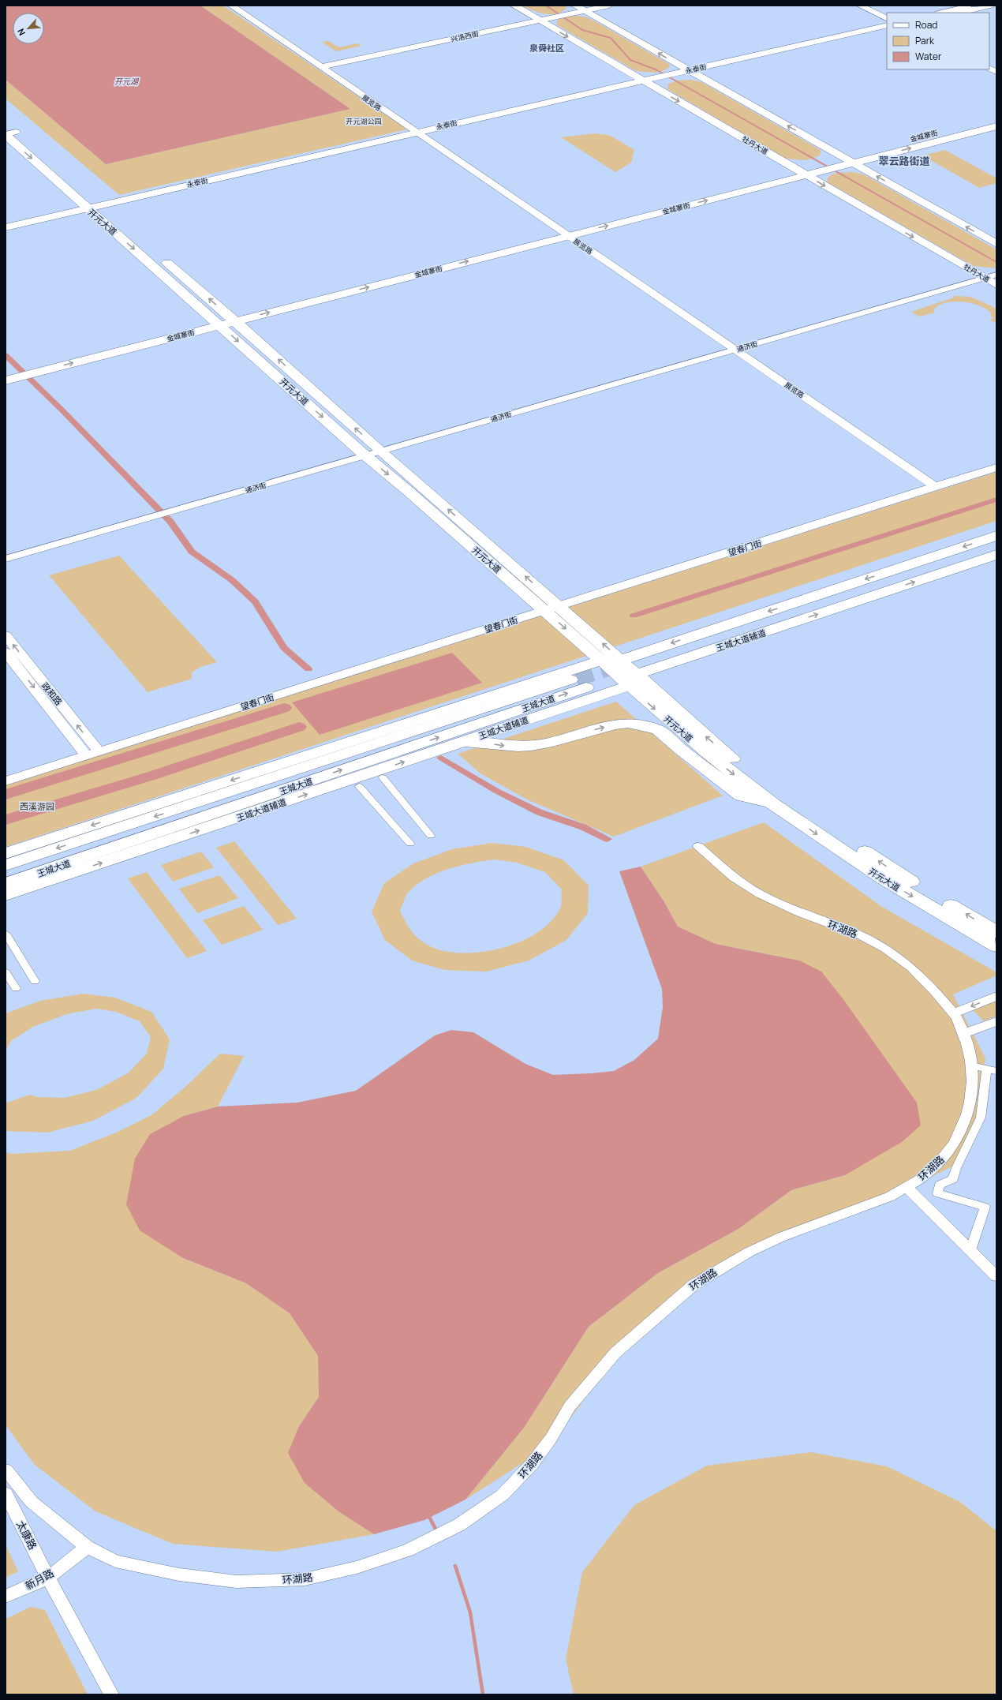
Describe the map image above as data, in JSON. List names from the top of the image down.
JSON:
{
  "streets": {
    "main road": [
      "永泰街",
      "金城寨街",
      "牡丹大道",
      "开元大道",
      "王城大道辅道",
      "王城大道"
    ],
    "street": [
      "兴洛西街",
      "展览路",
      "通济街",
      "望春门街",
      "政和路",
      "环湖路",
      "太康路",
      "新月路"
    ]
  },
  "crossings": [
    ["兴洛西街", "展览路"],
    ["兴洛西街", "牡丹大道"],
    ["永泰街", "展览路"],
    ["永泰街", "牡丹大道"],
    ["永泰街", "开元大道"],
    ["展览路", "金城寨街"],
    ["展览路", "通济街"],
    ["展览路", "望春门街"],
    ["金城寨街", "牡丹大道"],
    ["金城寨街", "开元大道"],
    ["牡丹大道", "通济街"],
    ["开元大道", "通济街"],
    ["开元大道", "望春门街"],
    ["开元大道", "王城大道辅道"],
    ["望春门街", "政和路"],
    ["环湖路", "新月路"],
    ["太康路", "新月路"]
  ],
  "districts": ["泉舜社区", "翠云路街道"],
  "water": ["开元湖"],
  "parks": ["开元湖公园", "西溪游园"],
  "legend": ["Road", "Park", "Water"],
  "north": "bottom left"
}
